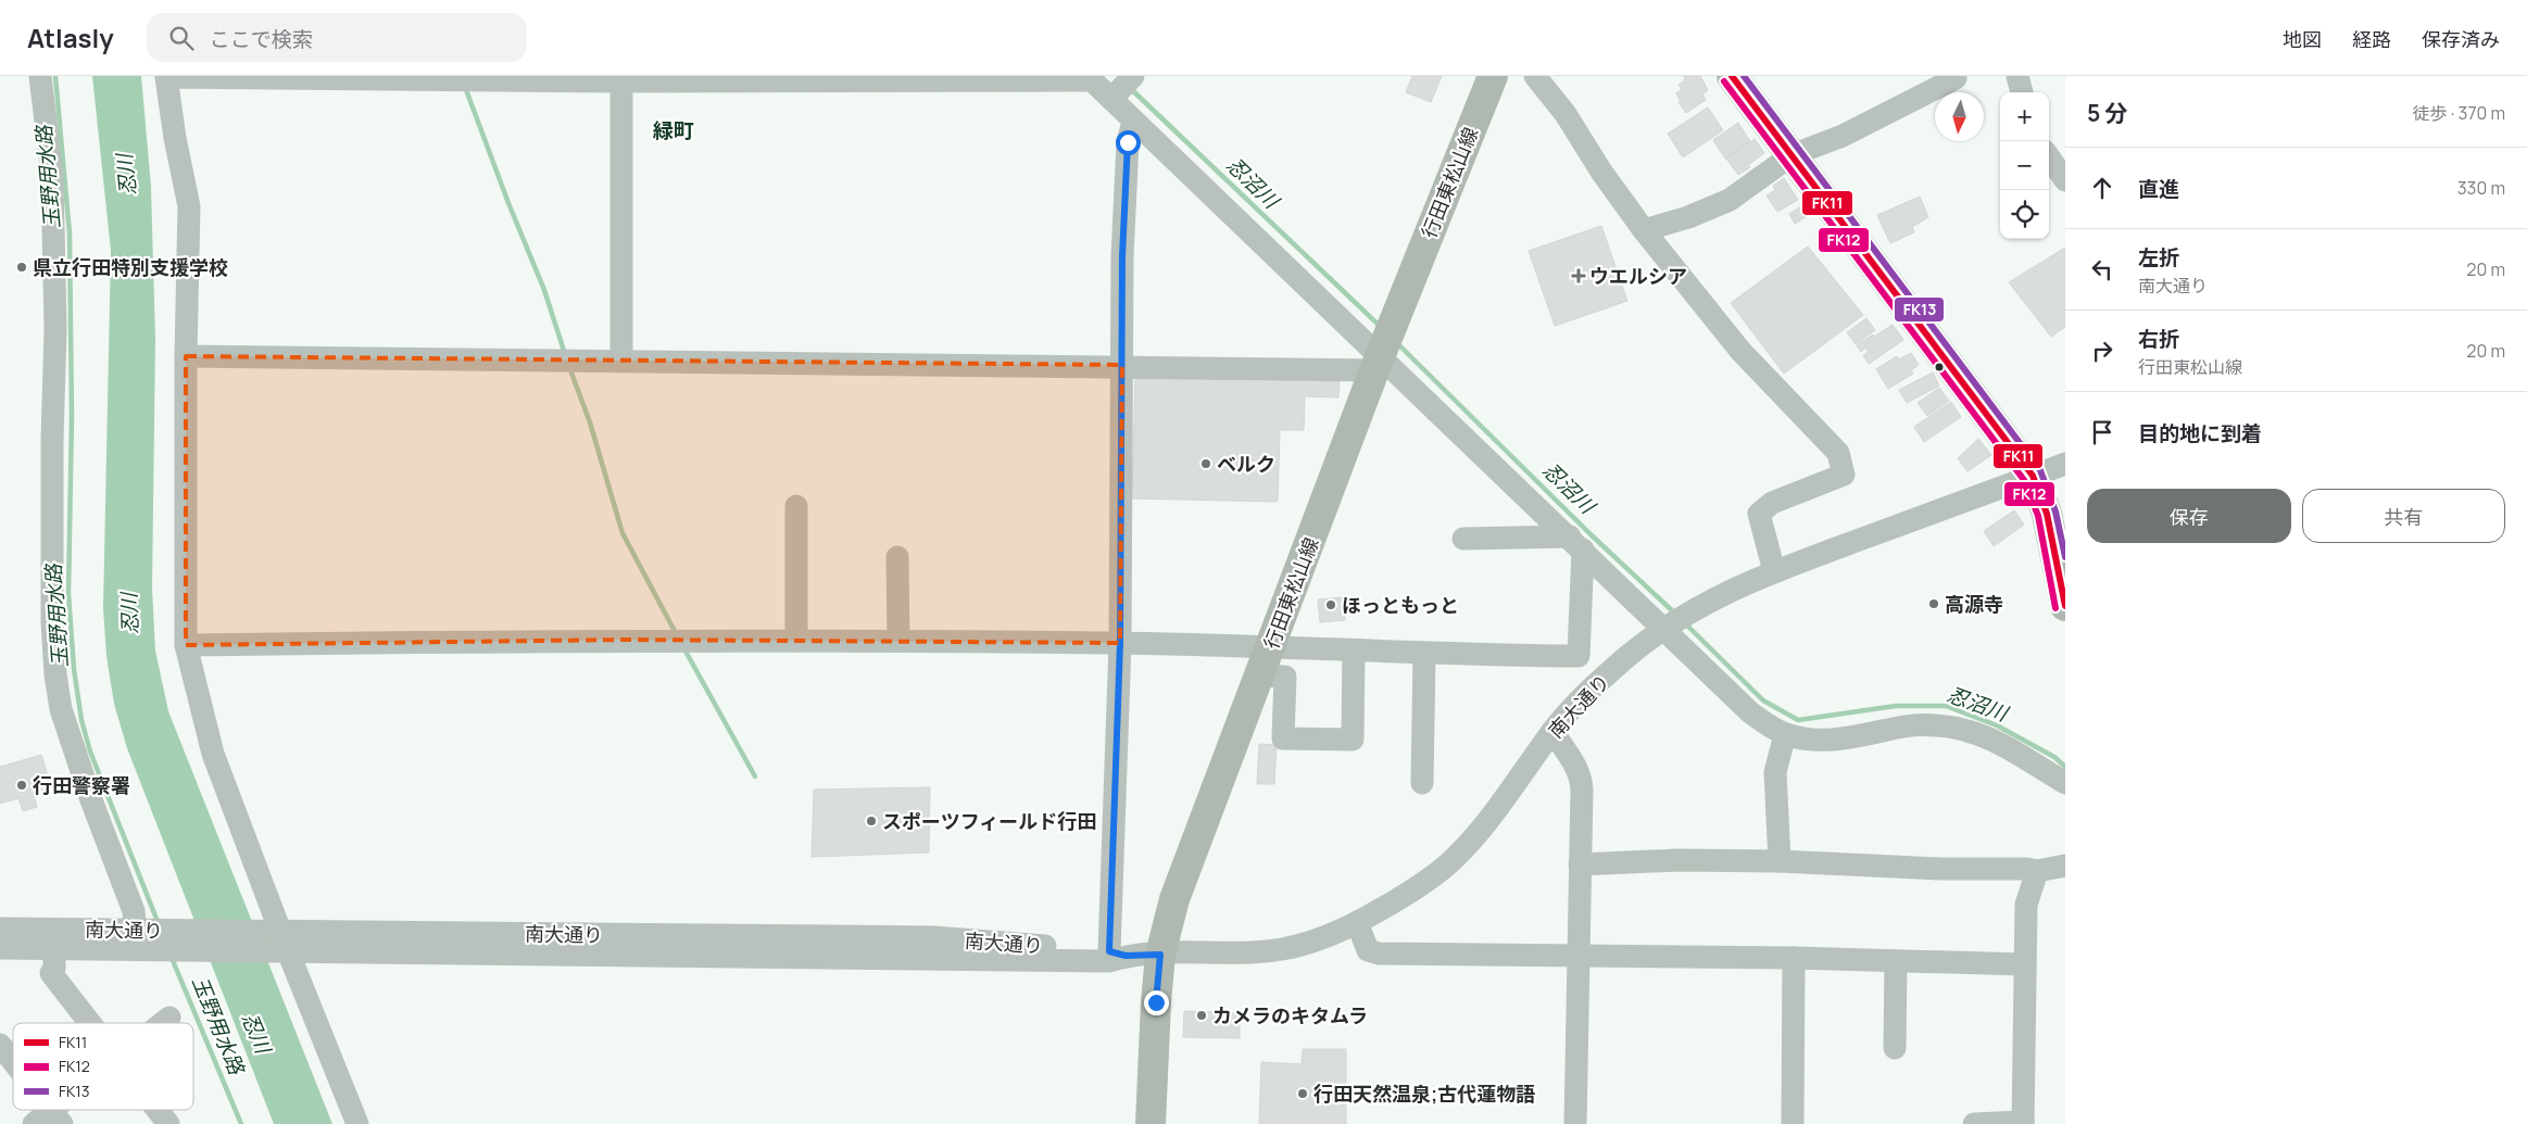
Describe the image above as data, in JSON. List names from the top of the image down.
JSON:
{
  "streets": {
    "main road": ["行田東松山線"],
    "street": ["南大通り"]
  },
  "crossings": [
    ["行田東松山線", "南大通り"]
  ],
  "districts": ["緑町"],
  "water": ["忍川", "玉野用水路", "忍沼川"],
  "places": {
    "other": [
      "県立行田特別支援学校",
      "ベルク",
      "高源寺",
      "ほっともっと",
      "行田警察署",
      "スポーツフィールド行田",
      "カメラのキタムラ",
      "行田天然温泉;古代蓮物語"
    ],
    "health": ["ウエルシア"]
  },
  "lines": ["transit line FK11", "transit line FK13", "transit line FK12"],
  "legend": ["FK11", "FK12", "FK13"],
  "north": "bottom",
  "page": {
    "header": "Atlasly",
    "search": "ここで検索",
    "nav": ["地図", "経路", "保存済み"],
    "heading": ["5 分", "徒歩 · 370 m"],
    "map_buttons": ["+", "−"],
    "list": [
      ["直進", "330 m"],
      ["左折", "南大通り", "20 m"],
      ["右折", "行田東松山線", "20 m"],
      "目的地に到着"
    ],
    "buttons": ["保存", "共有"]
  }
}
